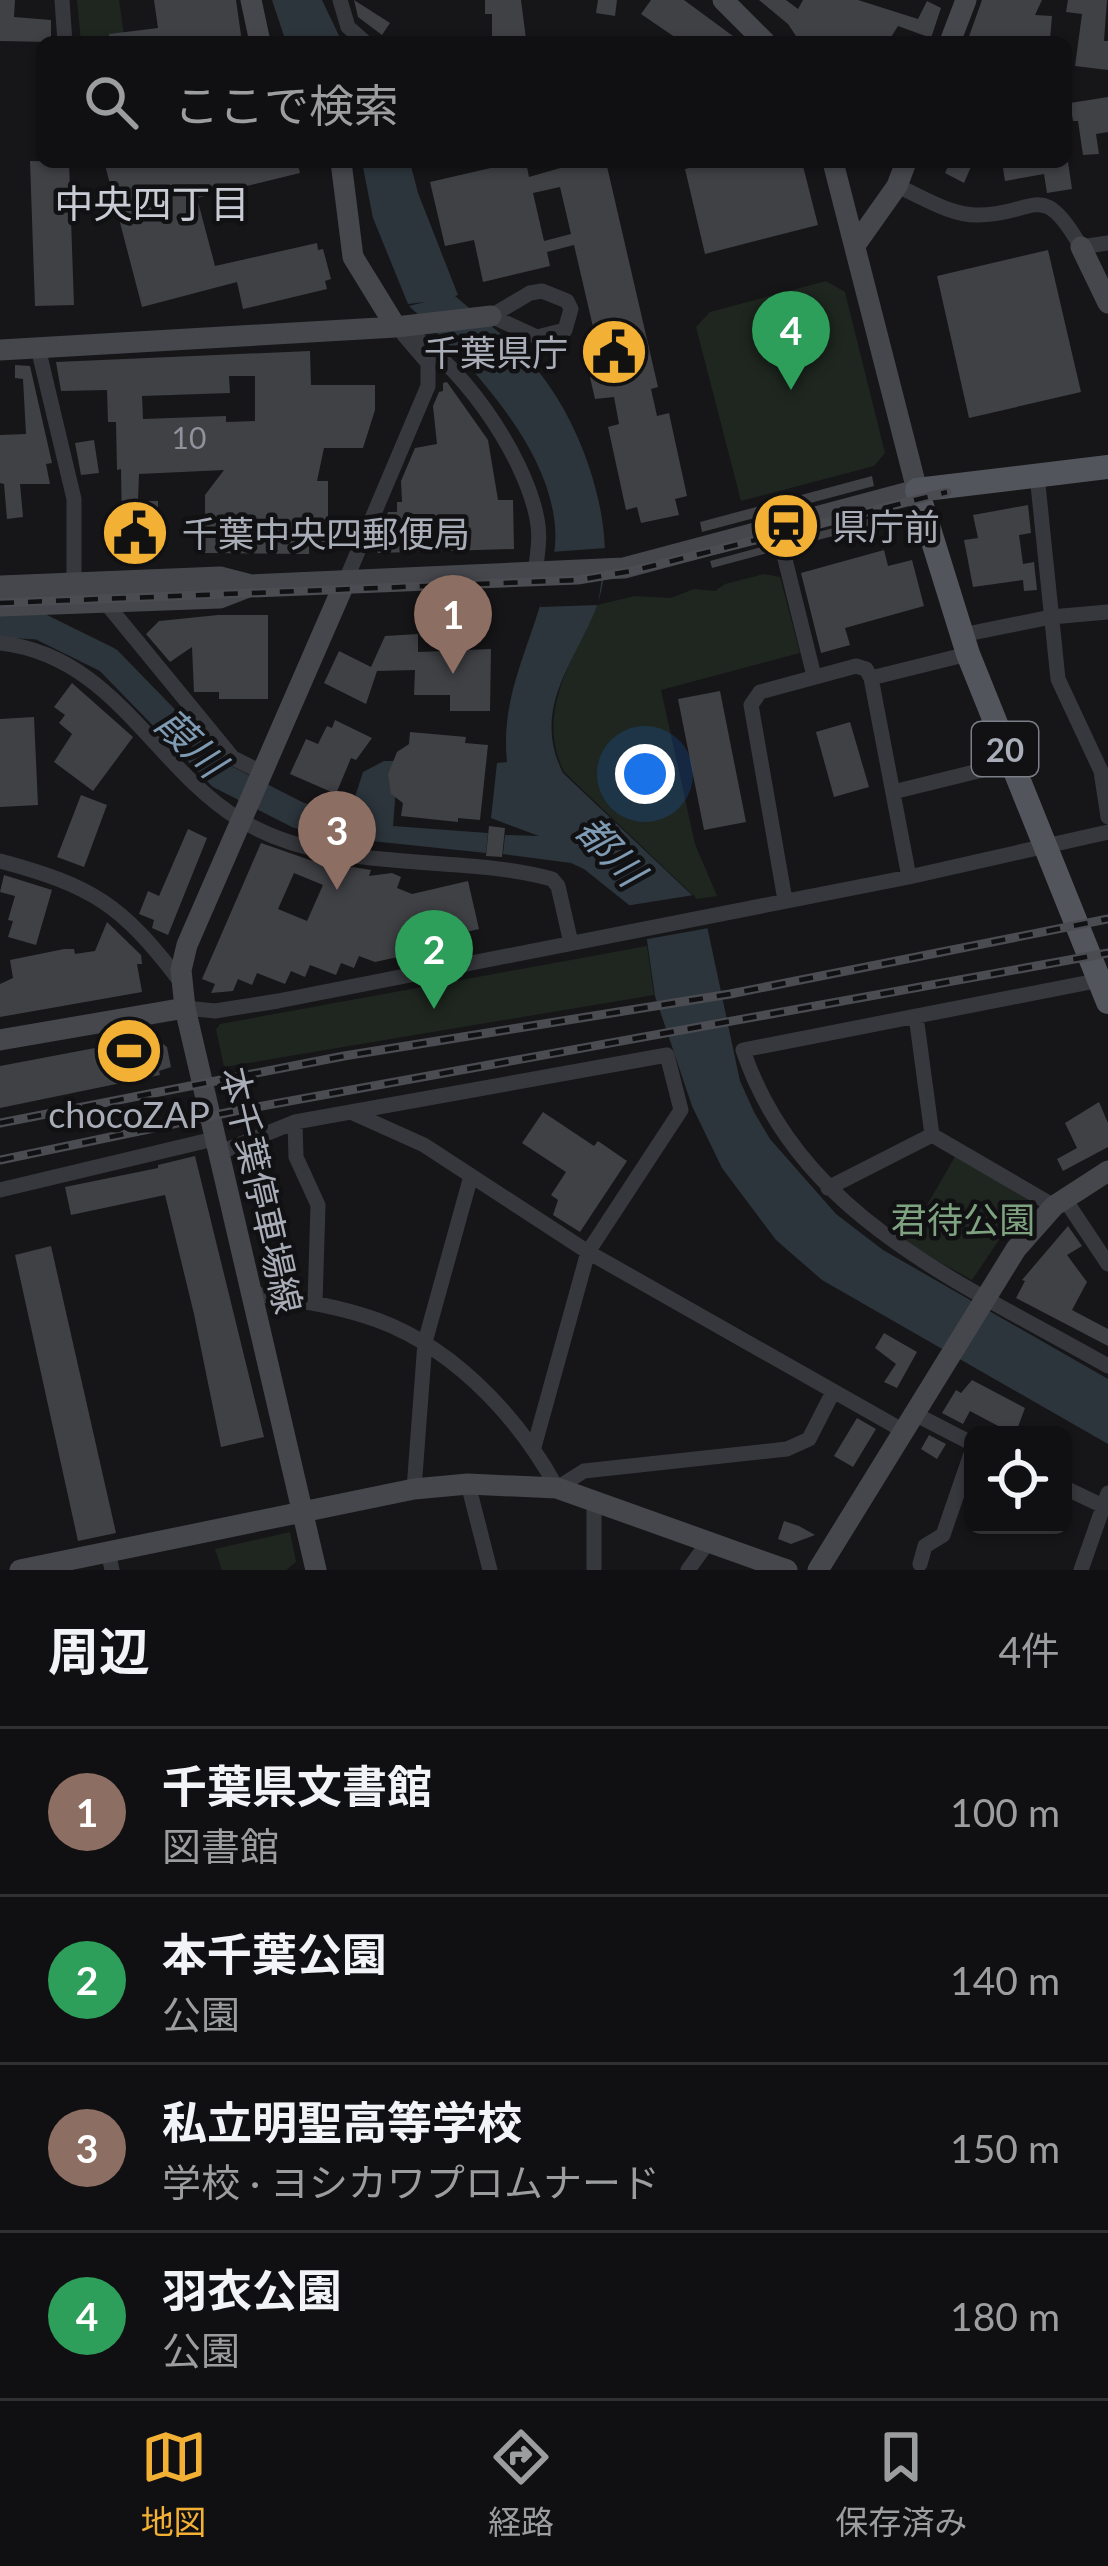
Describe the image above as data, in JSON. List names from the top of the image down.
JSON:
{
  "streets": {
    "main road": ["20"],
    "street": ["本千葉停車場線"]
  },
  "districts": ["中央四丁目"],
  "water": ["葭川", "都川"],
  "parks": ["君待公園"],
  "places": {
    "public building": ["千葉県庁", "千葉中央四郵便局"],
    "station": ["県庁前"],
    "sports": ["chocoZAP"]
  },
  "house_numbers": ["10"],
  "page": {
    "search": "ここで検索",
    "pins": [
      "4",
      "1",
      "3",
      "2"
    ],
    "heading": ["周辺", "4件"],
    "list": [
      {
        "mark": "1",
        "name": "千葉県文書館",
        "note": "図書館",
        "value": "100 m"
      },
      {
        "mark": "2",
        "name": "本千葉公園",
        "note": "公園",
        "value": "140 m"
      },
      {
        "mark": "3",
        "name": "私立明聖高等学校",
        "note": "学校 · ヨシカワプロムナード",
        "value": "150 m"
      },
      {
        "mark": "4",
        "name": "羽衣公園",
        "note": "公園",
        "value": "180 m"
      }
    ],
    "nav": ["地図", "経路", "保存済み"]
  }
}
